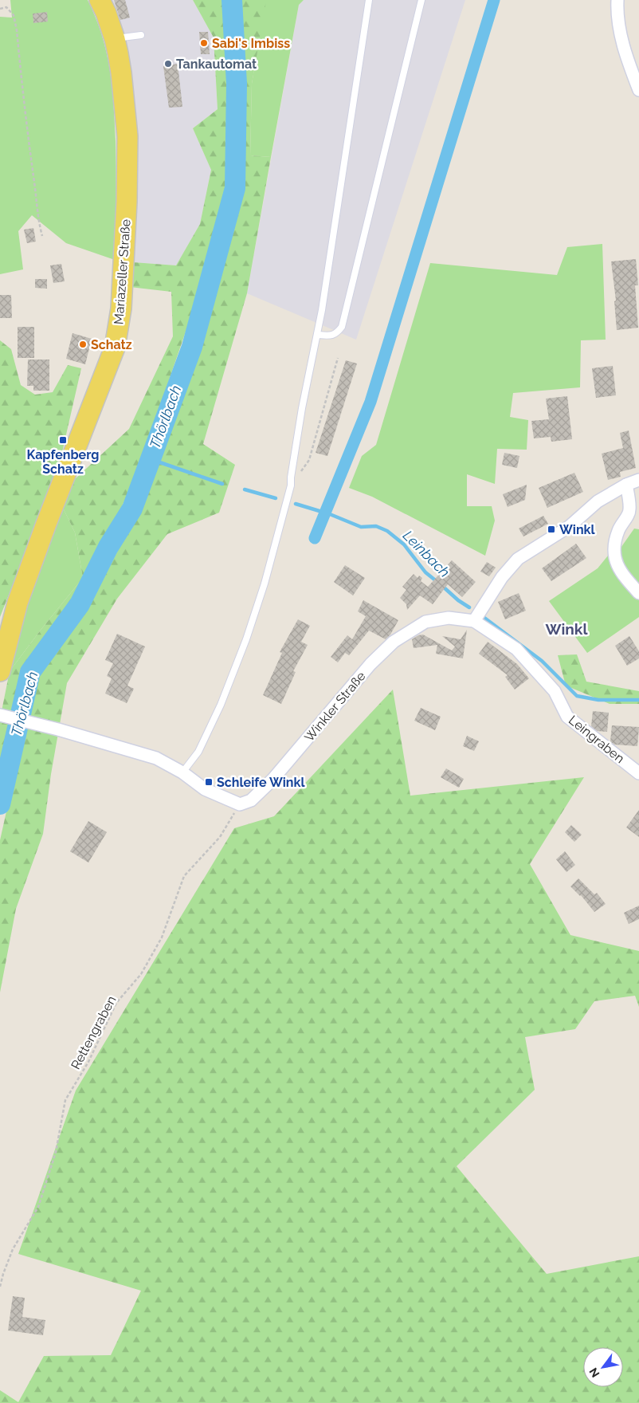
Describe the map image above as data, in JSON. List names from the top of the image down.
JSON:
{
  "streets": {
    "main road": ["Mariazeller Straße"],
    "street": ["Winkler Straße", "Leingraben"],
    "path": ["Rettengraben"]
  },
  "crossings": [
    ["Winkler Straße", "Leingraben"],
    ["Winkler Straße", "Rettengraben"]
  ],
  "districts": ["Winkl"],
  "water": ["Thörlbach", "Leinbach"],
  "places": {
    "other": ["Sabi's Imbiss", "Tankautomat", "Schatz"],
    "transit": ["Kapfenberg Schatz", "Winkl", "Schleife Winkl"]
  },
  "north": "bottom left"
}
